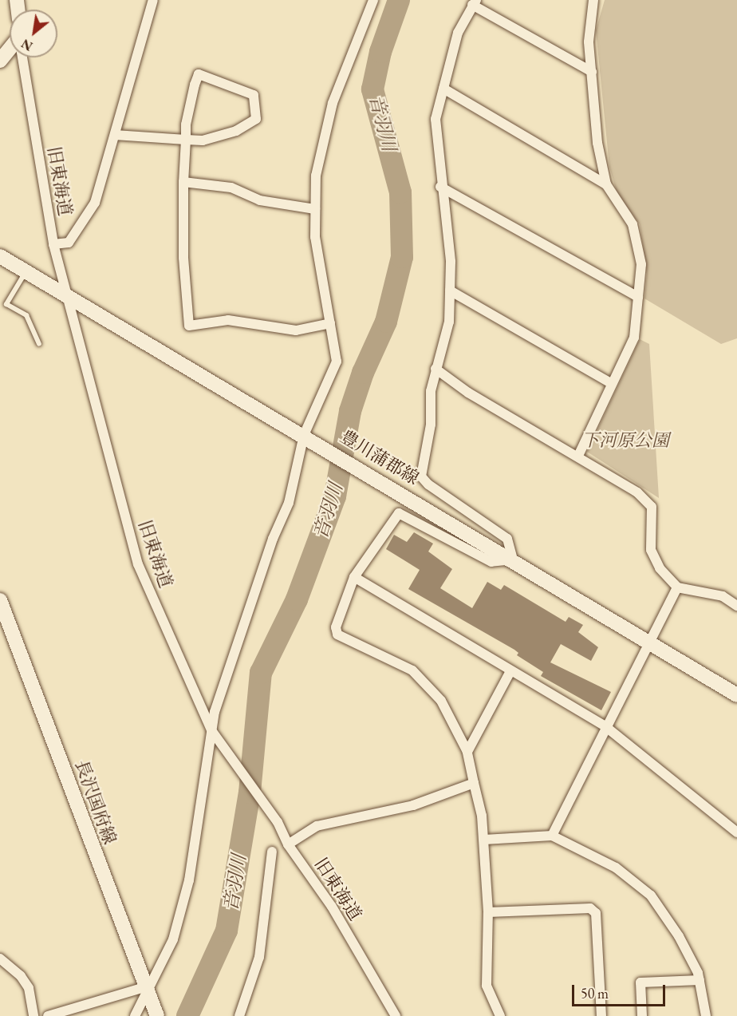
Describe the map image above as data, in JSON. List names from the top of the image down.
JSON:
{
  "streets": {
    "main road": ["豊川蒲郡線", "長沢国府線"],
    "street": ["旧東海道"]
  },
  "crossings": [
    ["旧東海道", "豊川蒲郡線"]
  ],
  "water": ["音羽川"],
  "parks": ["下河原公園"],
  "scale_bar": "50 m",
  "north": "bottom left"
}
